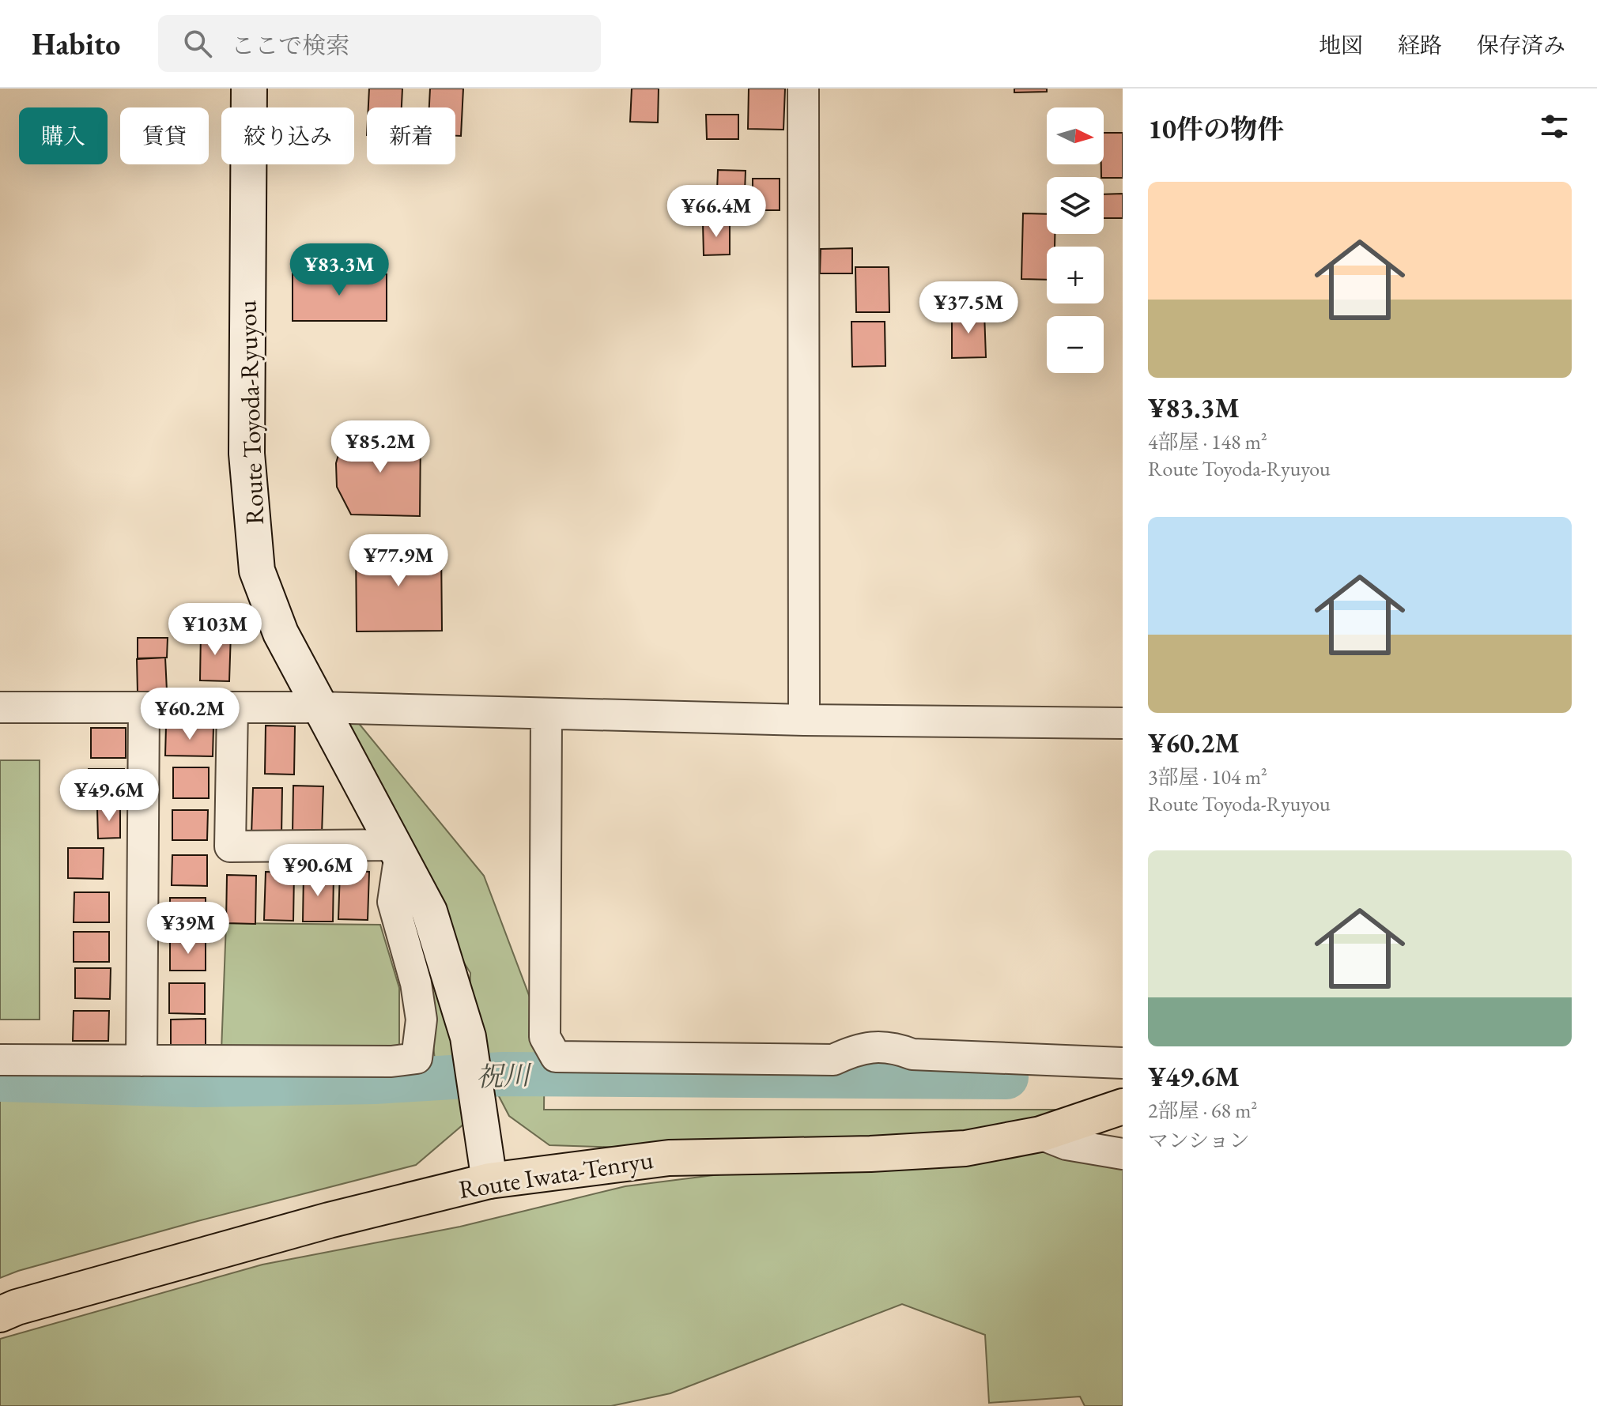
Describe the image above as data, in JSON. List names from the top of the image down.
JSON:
{
  "streets": {
    "main road": ["Route Toyoda-Ryuyou", "Route Iwata-Tenryu"]
  },
  "crossings": [
    ["Route Toyoda-Ryuyou", "Route Iwata-Tenryu"]
  ],
  "water": ["祝川"],
  "north": "right",
  "page": {
    "header": "Habito",
    "search": "ここで検索",
    "nav": ["地図", "経路", "保存済み"],
    "heading": "10件の物件",
    "map_buttons": ["+", "−"],
    "chip": [
      "購入",
      "賃貸",
      "絞り込み",
      "新着"
    ],
    "list": [
      {
        "name": "¥83.3M",
        "note": "4部屋 · 148 m² · Route Toyoda-Ryuyou"
      },
      {
        "name": "¥60.2M",
        "note": "3部屋 · 104 m² · Route Toyoda-Ryuyou"
      },
      {
        "name": "¥49.6M",
        "note": "2部屋 · 68 m² · マンション"
      }
    ],
    "price": [
      "¥66.4M",
      "¥83.3M",
      "¥37.5M",
      "¥85.2M",
      "¥77.9M",
      "¥103M",
      "¥60.2M",
      "¥49.6M",
      "¥90.6M",
      "¥39M"
    ]
  }
}
